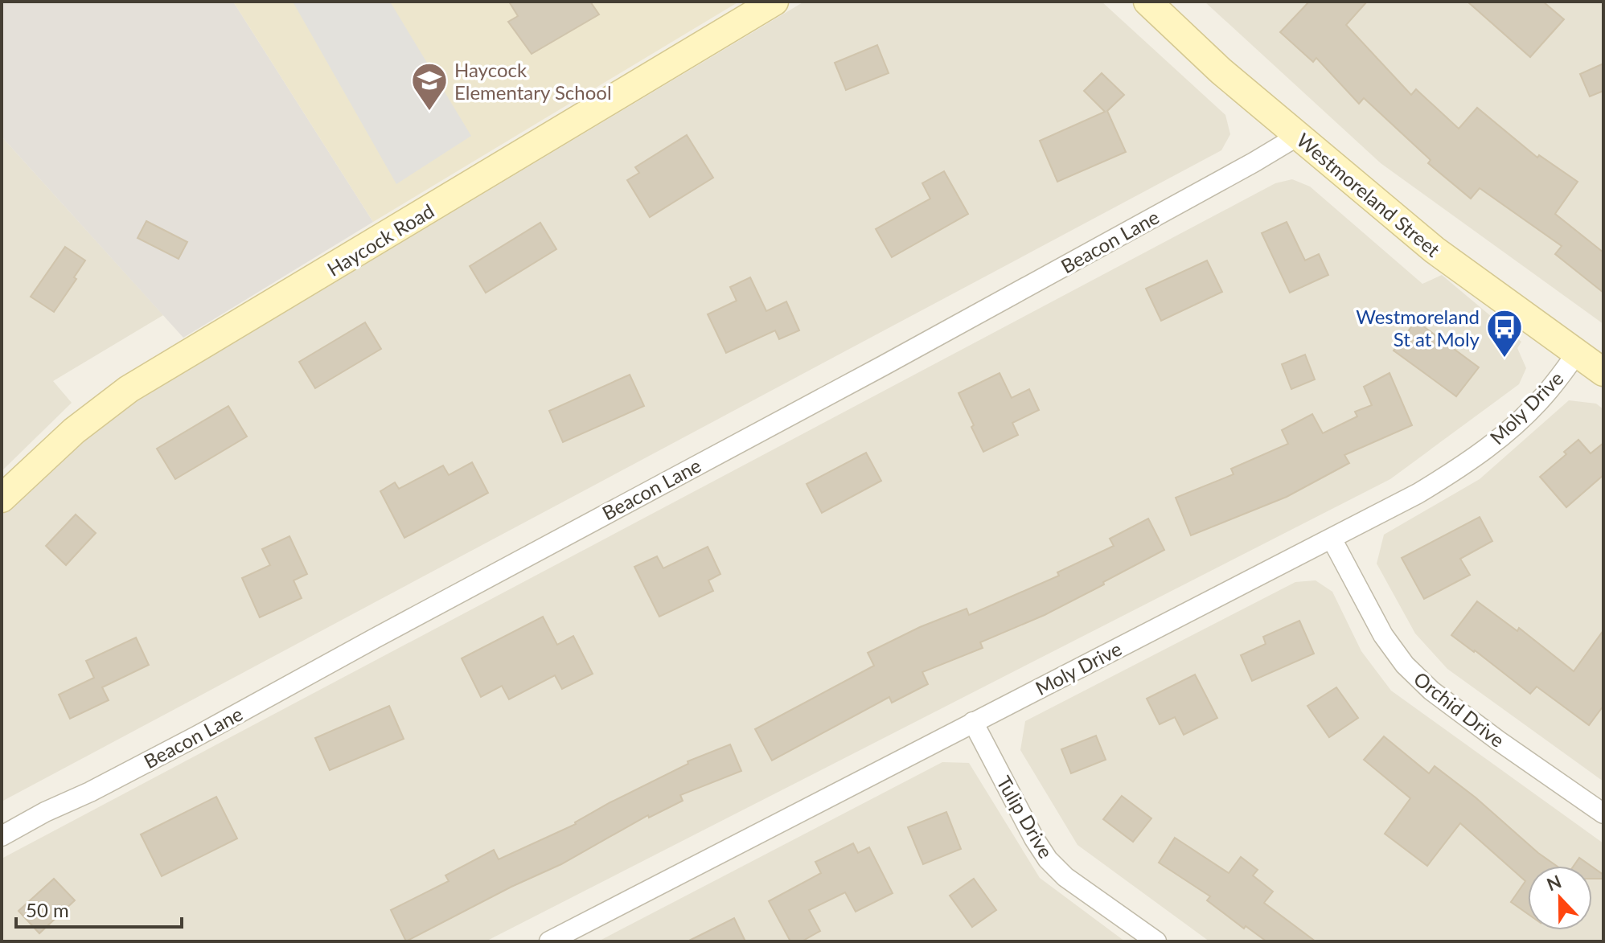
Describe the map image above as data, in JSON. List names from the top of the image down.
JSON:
{
  "streets": {
    "main road": ["Westmoreland Street", "Haycock Road"],
    "street": [
      "Beacon Lane",
      "Moly Drive",
      "Orchid Drive",
      "Tulip Drive"
    ]
  },
  "crossings": [
    ["Westmoreland Street", "Beacon Lane"],
    ["Westmoreland Street", "Moly Drive"],
    ["Moly Drive", "Orchid Drive"],
    ["Moly Drive", "Tulip Drive"]
  ],
  "places": {
    "school or university": ["Haycock Elementary School"],
    "bus stop": ["Westmoreland St at Moly"]
  },
  "scale_bar": "50 m",
  "north": "top"
}
